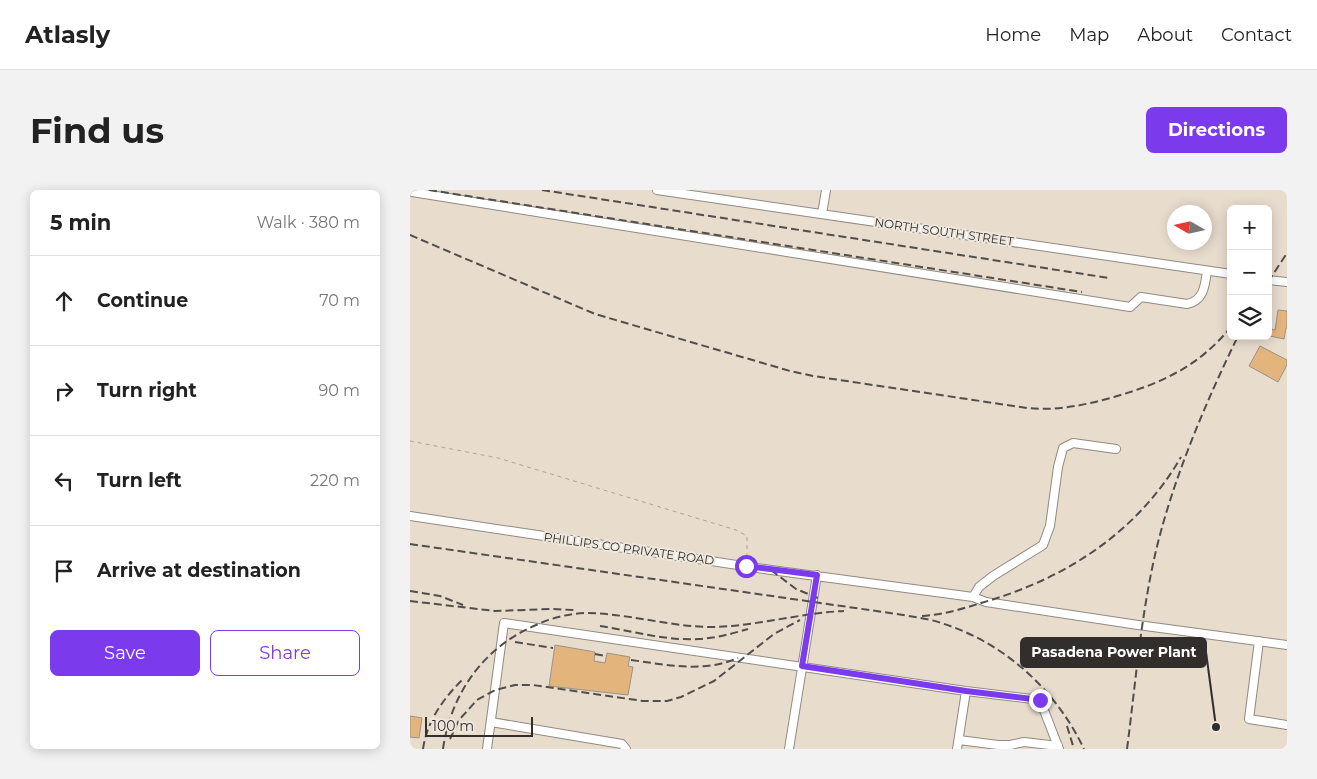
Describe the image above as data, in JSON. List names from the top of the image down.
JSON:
{
  "streets": {
    "street": ["NORTH SOUTH STREET", "PHILLIPS CO PRIVATE ROAD"]
  },
  "places": ["Pasadena Power Plant"],
  "scale_bar": "100 m",
  "north": "left",
  "page": {
    "header": "Atlasly",
    "nav": [
      "Home",
      "Map",
      "About",
      "Contact"
    ],
    "buttons": [
      "Directions",
      ["Save", "Share"]
    ],
    "title": "Find us",
    "heading": ["5 min", "Walk · 380 m"],
    "map_buttons": ["+", "−"],
    "list": [
      ["Continue", "70 m"],
      ["Turn right", "90 m"],
      ["Turn left", "220 m"],
      "Arrive at destination"
    ],
    "scale": "100 m"
  }
}
